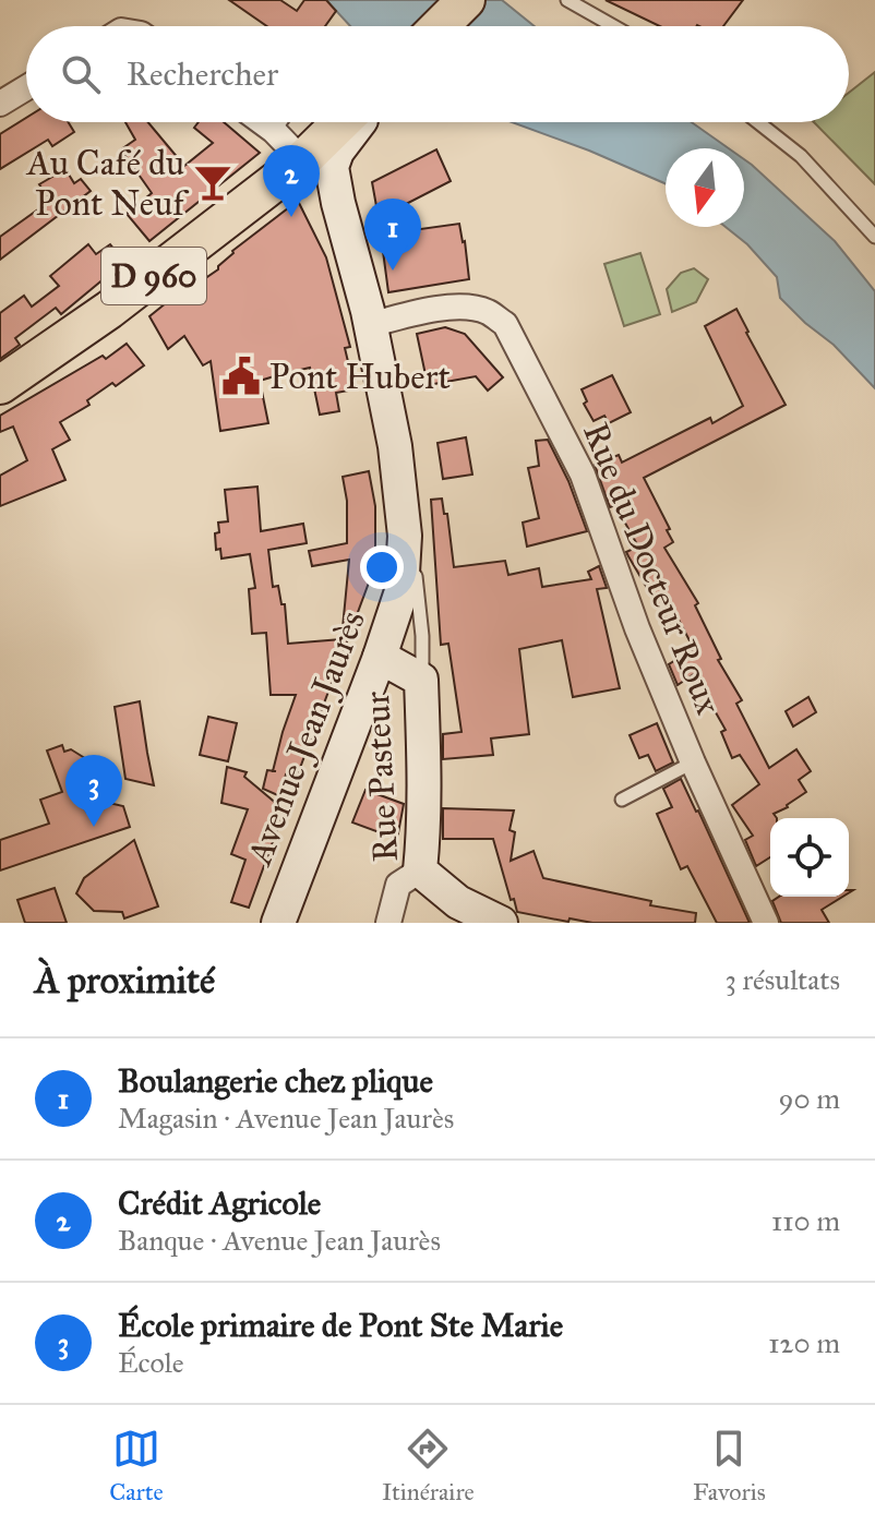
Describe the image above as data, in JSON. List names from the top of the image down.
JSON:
{
  "streets": {
    "main road": ["D 960", "Avenue Jean Jaurès", "Rue Pasteur"],
    "street": ["Rue du Docteur Roux"]
  },
  "crossings": [
    ["D 960", "Avenue Jean Jaurès"],
    ["Rue du Docteur Roux", "Avenue Jean Jaurès"],
    ["Avenue Jean Jaurès", "Rue Pasteur"]
  ],
  "places": {
    "bar": ["Au Café du Pont Neuf"],
    "public building": ["Pont Hubert"]
  },
  "north": "bottom",
  "page": {
    "search": "Rechercher",
    "pins": ["2", "1", "3"],
    "heading": ["À proximité", "3 résultats"],
    "list": [
      {
        "mark": "1",
        "name": "Boulangerie chez plique",
        "note": "Magasin · Avenue Jean Jaurès",
        "value": "90 m"
      },
      {
        "mark": "2",
        "name": "Crédit Agricole",
        "note": "Banque · Avenue Jean Jaurès",
        "value": "110 m"
      },
      {
        "mark": "3",
        "name": "École primaire de Pont Ste Marie",
        "note": "École",
        "value": "120 m"
      }
    ],
    "nav": ["Carte", "Itinéraire", "Favoris"]
  }
}
